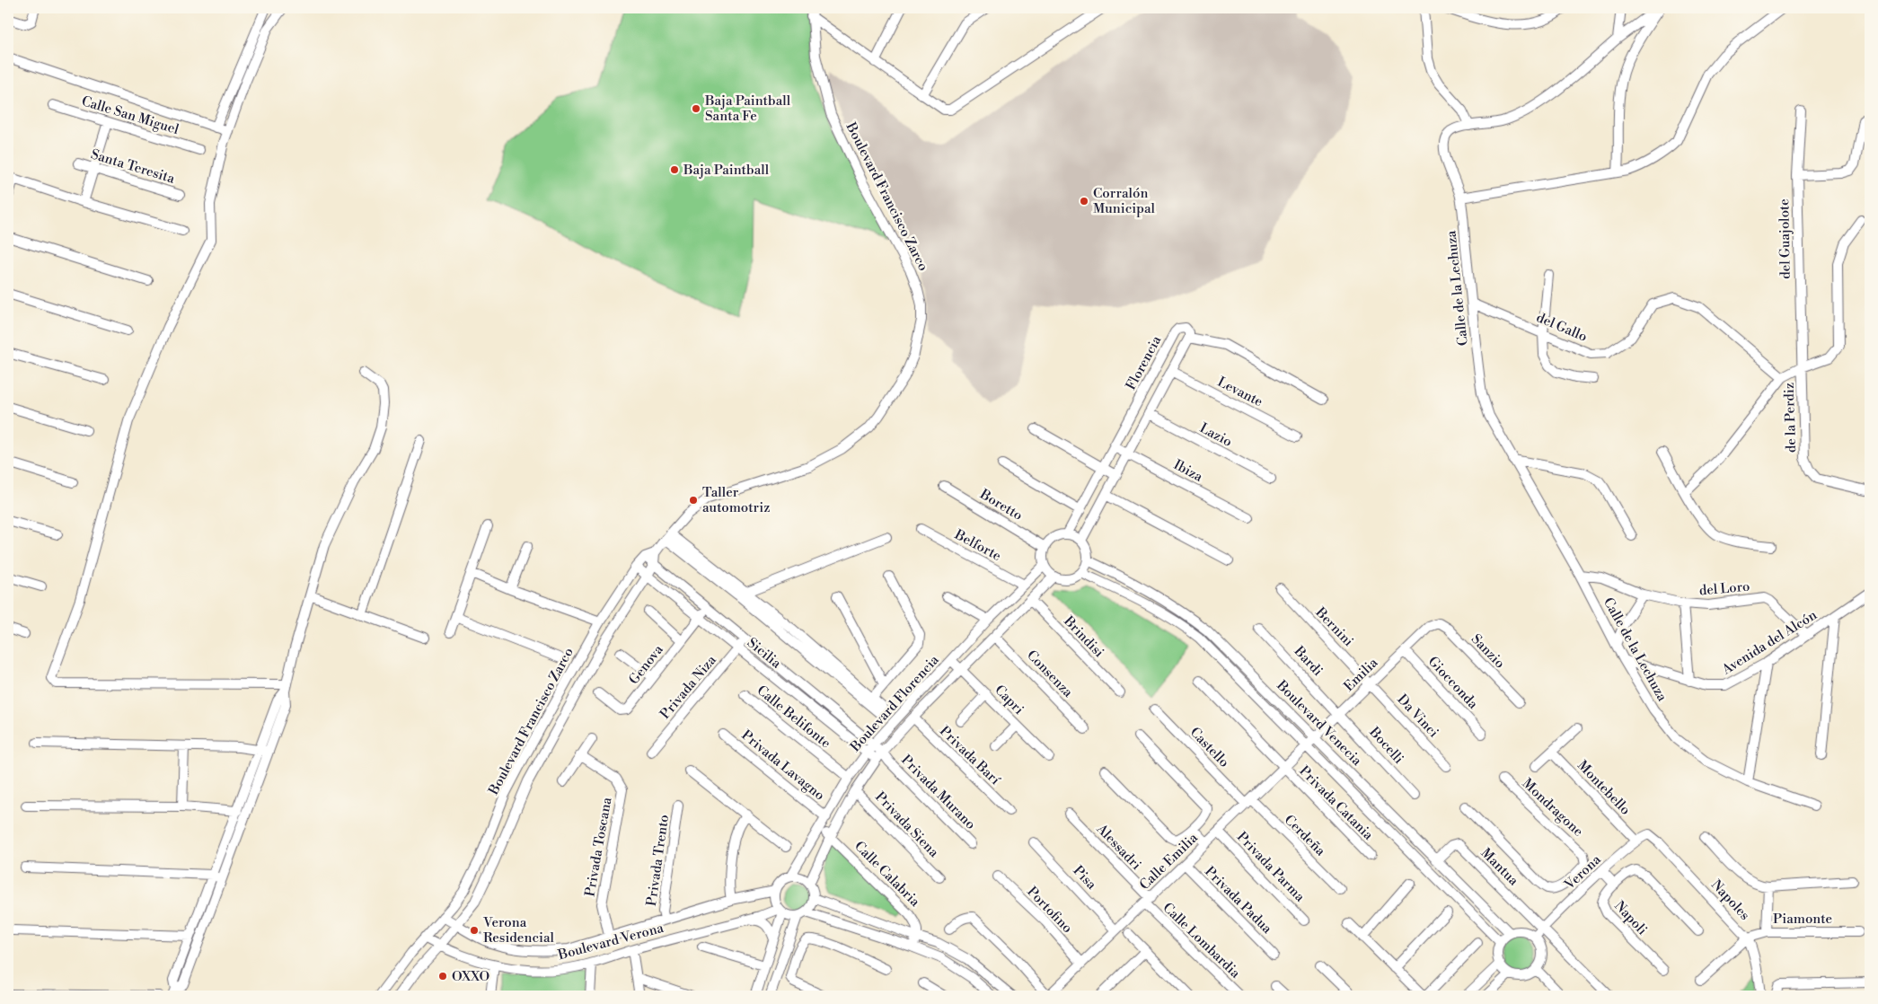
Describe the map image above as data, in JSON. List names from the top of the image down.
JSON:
{
  "streets": {
    "street": [
      "Calle San Miguel",
      "Santa Teresita",
      "Boulevard Francisco Zarco",
      "del Guajolote",
      "Calle de la Lechuza",
      "del Gallo",
      "Florencia",
      "Levante",
      "de la Perdiz",
      "Lazio",
      "Ibiza",
      "Boretto",
      "Belforte",
      "del Loro",
      "Bernini",
      "Brindisi",
      "Avenida del Alcón",
      "Sanzio",
      "Sicilia",
      "Bardi",
      "Genova",
      "Consenza",
      "Emilia",
      "Giocconda",
      "Privada Niza",
      "Capri",
      "Boulevard Florencia",
      "Da Vinci",
      "Calle Belifonte",
      "Boulevard Venecia",
      "Bocelli",
      "Castello",
      "Privada Barí",
      "Privada Lavagno",
      "Montebello",
      "Privada Murano",
      "Privada Catania",
      "Mondragone",
      "Privada Siena",
      "Cerdeña",
      "Privada Toscana",
      "Alessadri",
      "Privada Trento",
      "Calle Emilia",
      "Privada Parma",
      "Mantua",
      "Verona",
      "Calle Calabria",
      "Pisa",
      "Privada Padua",
      "Napoles",
      "Portofino",
      "Napoli",
      "Piamonte",
      "Calle Lombardia",
      "Boulevard Verona"
    ]
  },
  "crossings": [
    ["Boulevard Francisco Zarco", "Sicilia"],
    ["Boulevard Francisco Zarco", "Boulevard Verona"],
    ["del Guajolote", "de la Perdiz"],
    ["Calle de la Lechuza", "del Gallo"],
    ["Calle de la Lechuza", "del Loro"],
    ["Calle de la Lechuza", "Avenida del Alcón"],
    ["del Gallo", "de la Perdiz"],
    ["Florencia", "Ibiza"],
    ["Florencia", "Boretto"],
    ["Florencia", "Boulevard Florencia"],
    ["Florencia", "Boulevard Venecia"],
    ["Boretto", "Boulevard Florencia"],
    ["Boretto", "Boulevard Venecia"],
    ["Belforte", "Boulevard Florencia"],
    ["del Loro", "Avenida del Alcón"],
    ["Bernini", "Emilia"],
    ["Bernini", "Da Vinci"],
    ["Brindisi", "Boulevard Florencia"],
    ["Sanzio", "Emilia"],
    ["Sicilia", "Genova"],
    ["Sicilia", "Privada Niza"],
    ["Sicilia", "Boulevard Florencia"],
    ["Sicilia", "Privada Murano"],
    ["Bardi", "Emilia"],
    ["Bardi", "Bocelli"],
    ["Consenza", "Boulevard Florencia"],
    ["Emilia", "Giocconda"],
    ["Emilia", "Da Vinci"],
    ["Emilia", "Boulevard Venecia"],
    ["Emilia", "Bocelli"],
    ["Emilia", "Calle Emilia"],
    ["Capri", "Boulevard Florencia"],
    ["Boulevard Florencia", "Calle Belifonte"],
    ["Boulevard Florencia", "Boulevard Venecia"],
    ["Boulevard Florencia", "Privada Barí"],
    ["Boulevard Florencia", "Privada Lavagno"],
    ["Boulevard Florencia", "Privada Murano"],
    ["Boulevard Florencia", "Privada Siena"],
    ["Boulevard Florencia", "Calle Calabria"],
    ["Boulevard Florencia", "Boulevard Verona"],
    ["Boulevard Venecia", "Calle Emilia"],
    ["Boulevard Venecia", "Mantua"],
    ["Boulevard Venecia", "Verona"],
    ["Castello", "Cerdeña"],
    ["Castello", "Calle Emilia"],
    ["Montebello", "Verona"],
    ["Privada Catania", "Calle Emilia"],
    ["Cerdeña", "Calle Emilia"],
    ["Privada Toscana", "Boulevard Verona"],
    ["Alessadri", "Calle Emilia"],
    ["Alessadri", "Calle Lombardia"],
    ["Privada Trento", "Boulevard Verona"],
    ["Calle Emilia", "Privada Parma"],
    ["Calle Emilia", "Pisa"],
    ["Calle Emilia", "Privada Padua"],
    ["Calle Emilia", "Portofino"],
    ["Calle Emilia", "Calle Lombardia"],
    ["Mantua", "Verona"],
    ["Verona", "Napoles"],
    ["Napoles", "Piamonte"]
  ],
  "places": [
    "Baja Paintball Santa Fe",
    "Baja Paintball",
    "Corralón Municipal",
    "Taller automotriz",
    "Verona Residencial",
    "OXXO"
  ]
}
